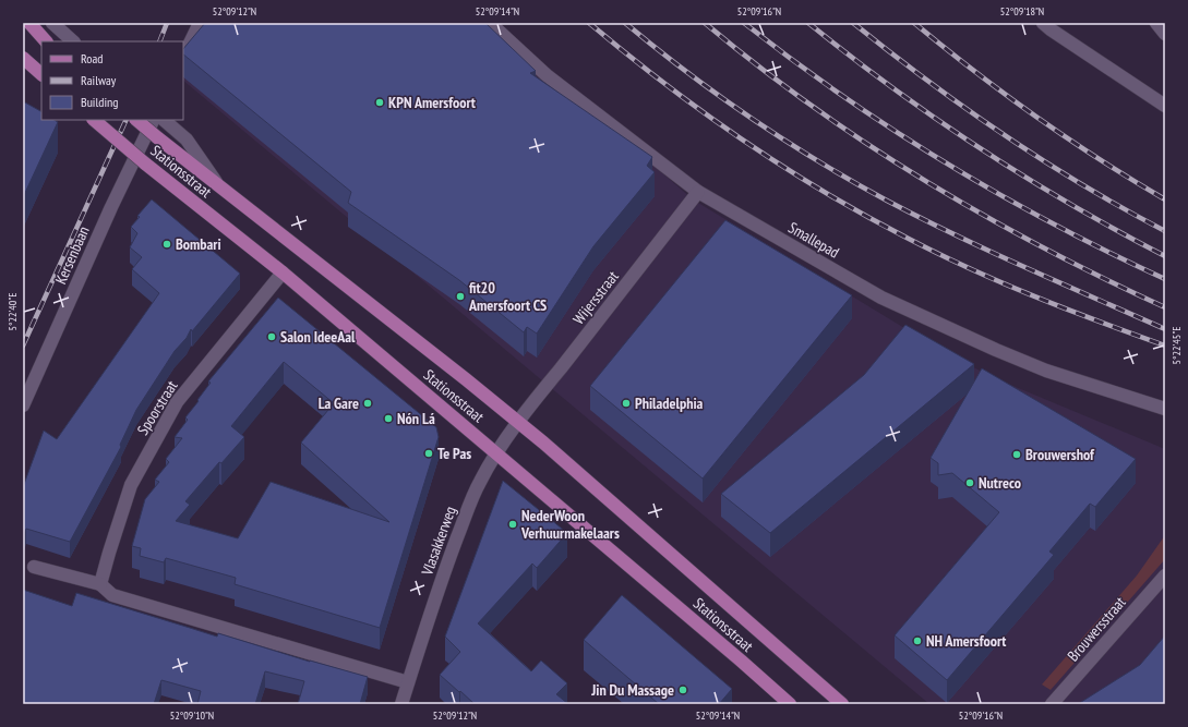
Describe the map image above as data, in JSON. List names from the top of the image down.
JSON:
{
  "streets": {
    "main road": ["Stationsstraat"],
    "street": [
      "Smallepad",
      "Kersenbaan",
      "Wijersstraat",
      "Spoorstraat",
      "Vlasakkerweg",
      "Brouwersstraat"
    ]
  },
  "crossings": [
    ["Stationsstraat", "Wijersstraat"],
    ["Stationsstraat", "Spoorstraat"],
    ["Stationsstraat", "Vlasakkerweg"],
    ["Smallepad", "Wijersstraat"],
    ["Wijersstraat", "Vlasakkerweg"]
  ],
  "places": [
    "KPN Amersfoort",
    "Bombari",
    "fit20 Amersfoort CS",
    "Salon IdeeAal",
    "La Gare",
    "Philadelphia",
    "Nón Lá",
    "Te Pas",
    "Brouwershof",
    "Nutreco",
    "NederWoon Verhuurmakelaars",
    "NH Amersfoort",
    "Jin Du Massage"
  ],
  "legend": ["Road", "Railway", "Building"],
  "coordinates": [
    "52°09'12\"N",
    "52°09'14\"N",
    "52°09'16\"N",
    "52°09'18\"N",
    "5°22'40\"E",
    "5°22'45\"E",
    "52°09'10\"N"
  ]
}
